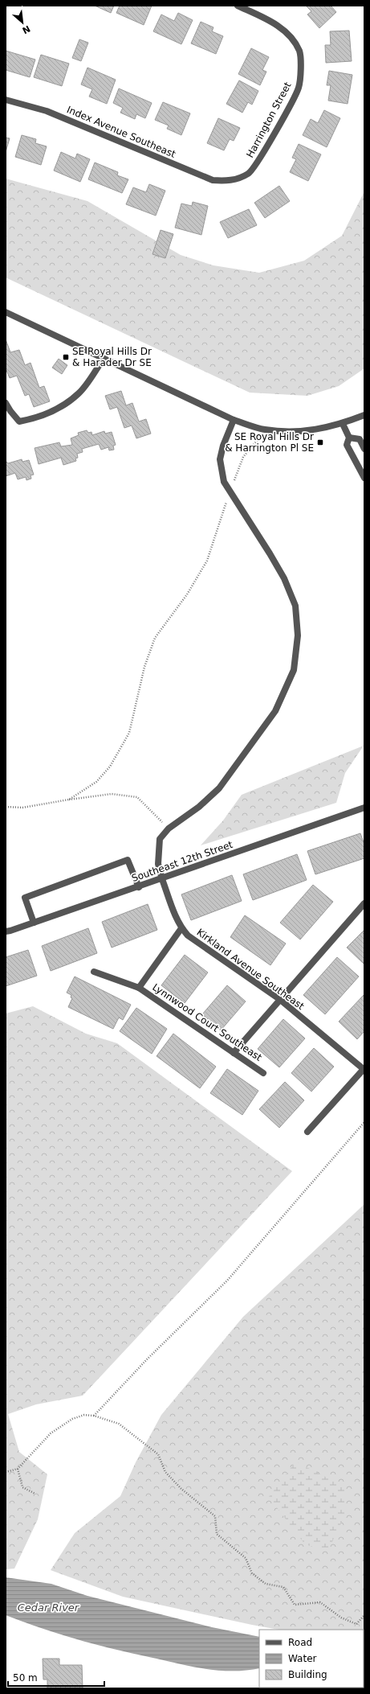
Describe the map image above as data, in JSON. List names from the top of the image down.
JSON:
{
  "streets": {
    "street": [
      "Harrington Street",
      "Index Avenue Southeast",
      "Southeast 12th Street",
      "Kirkland Avenue Southeast",
      "Lynnwood Court Southeast"
    ]
  },
  "crossings": [
    ["Harrington Street", "Index Avenue Southeast"],
    ["Southeast 12th Street", "Kirkland Avenue Southeast"],
    ["Kirkland Avenue Southeast", "Lynnwood Court Southeast"]
  ],
  "water": ["Cedar River"],
  "places": {
    "transit": ["SE Royal Hills Dr & Harader Dr SE", "SE Royal Hills Dr & Harrington Pl SE"]
  },
  "legend": ["Road", "Water", "Building"],
  "scale_bar": "50 m",
  "north": "bottom right"
}
